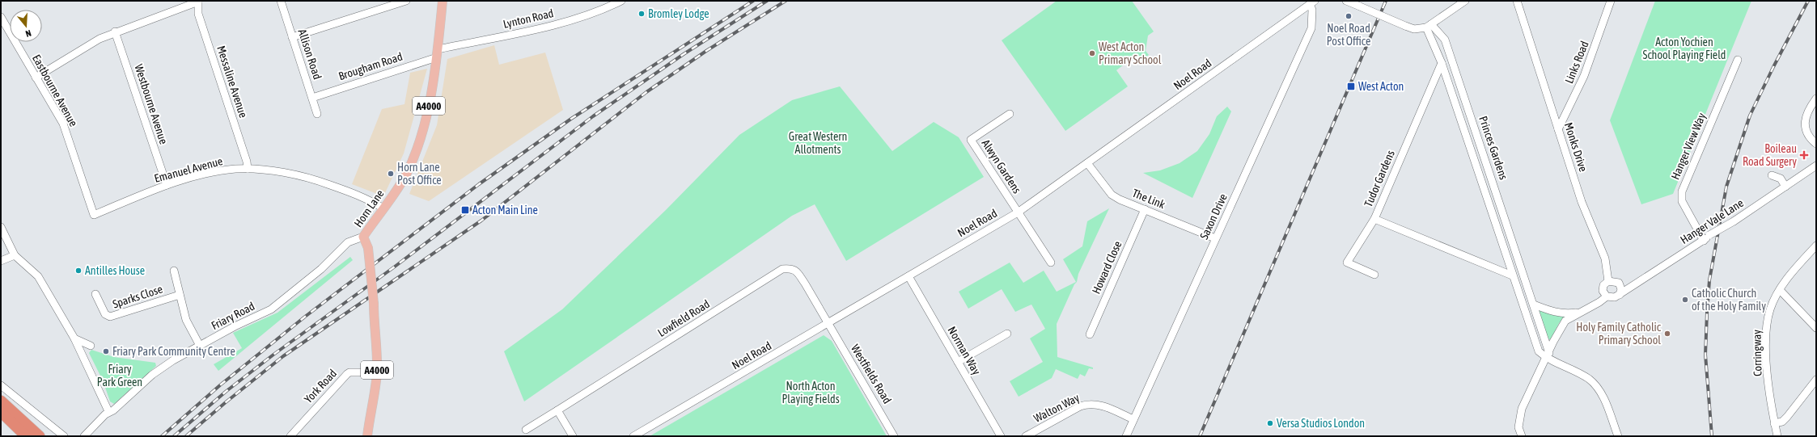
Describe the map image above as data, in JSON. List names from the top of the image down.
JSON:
{
  "streets": {
    "main road": ["A4000", "Horn Lane"],
    "street": [
      "Lynton Road",
      "Allison Road",
      "Links Road",
      "Brougham Road",
      "Noel Road",
      "Messaline Avenue",
      "Eastbourne Avenue",
      "Westbourne Avenue",
      "Hanger View Way",
      "Monks Drive",
      "Princes Gardens",
      "Alwyn Gardens",
      "Emanuel Avenue",
      "Tudor Gardens",
      "The Link",
      "Saxon Drive",
      "Hanger Vale Lane",
      "Howard Close",
      "Sparks Close",
      "Friary Road",
      "Lowfield Road",
      "Norman Way",
      "Corringway",
      "Westfields Road",
      "York Road",
      "Walton Way"
    ]
  },
  "crossings": [
    ["Lynton Road", "Brougham Road"],
    ["Lynton Road", "Horn Lane"],
    ["Allison Road", "Brougham Road"],
    ["Links Road", "Monks Drive"],
    ["Brougham Road", "Horn Lane"],
    ["Noel Road", "Alwyn Gardens"],
    ["Noel Road", "The Link"],
    ["Noel Road", "Saxon Drive"],
    ["Noel Road", "Lowfield Road"],
    ["Noel Road", "Norman Way"],
    ["Noel Road", "Westfields Road"],
    ["Messaline Avenue", "Emanuel Avenue"],
    ["Eastbourne Avenue", "Emanuel Avenue"],
    ["Westbourne Avenue", "Emanuel Avenue"],
    ["Hanger View Way", "Hanger Vale Lane"],
    ["Monks Drive", "Hanger Vale Lane"],
    ["Princes Gardens", "Tudor Gardens"],
    ["Emanuel Avenue", "Horn Lane"],
    ["The Link", "Saxon Drive"],
    ["The Link", "Howard Close"],
    ["Horn Lane", "Friary Road"],
    ["Horn Lane", "York Road"],
    ["Saxon Drive", "Walton Way"],
    ["Lowfield Road", "Westfields Road"]
  ],
  "parks": [
    "Acton Yochien School Playing Field",
    "Great Western Allotments",
    "Friary Park Green",
    "North Acton Playing Fields"
  ],
  "places": {
    "other": [
      "Bromley Lodge",
      "Noel Road Post Office",
      "West Acton Primary School",
      "Horn Lane Post Office",
      "Antilles House",
      "Catholic Church of the Holy Family",
      "Holy Family Catholic Primary School",
      "Friary Park Community Centre",
      "Versa Studios London"
    ],
    "transit": ["West Acton", "Acton Main Line"],
    "health": ["Boileau Road Surgery"]
  },
  "north": "bottom"
}
